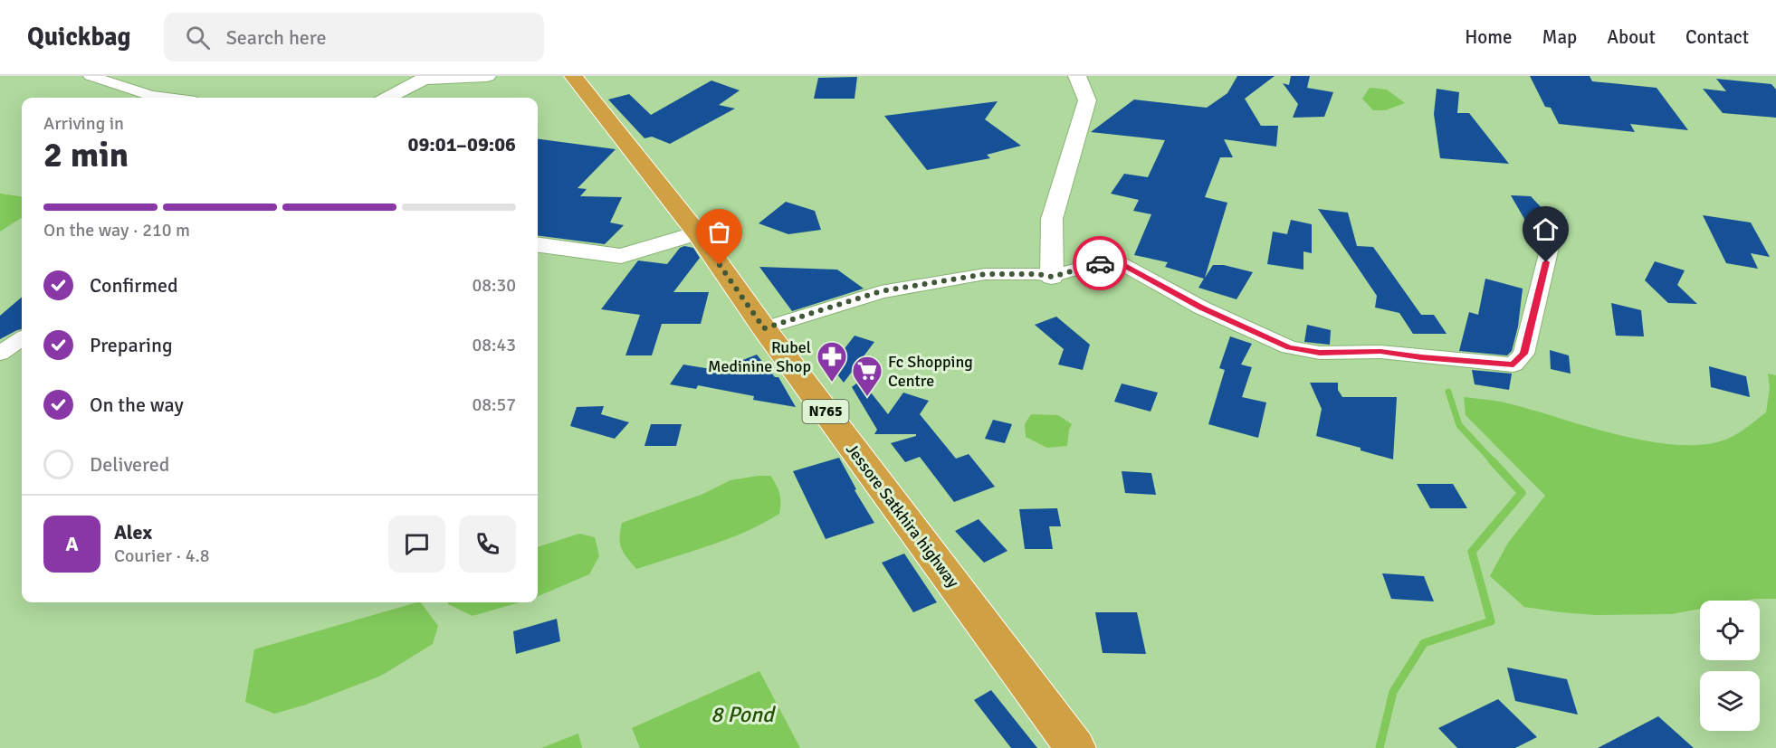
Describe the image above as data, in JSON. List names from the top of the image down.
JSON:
{
  "streets": {
    "highway": ["N765", "Jessore Satkhira highway"]
  },
  "water": ["8 Pond"],
  "places": {
    "pharmacy": ["Rubel Medinine Shop"],
    "supermarket": ["Fc Shopping Centre"]
  },
  "page": {
    "header": "Quickbag",
    "search": "Search here",
    "nav": [
      "Home",
      "Map",
      "About",
      "Contact"
    ],
    "heading": ["2 min", "Arriving in", "09:01–09:06"],
    "panel": ["Alex", "Courier · 4.8"],
    "bar": "On the way · 210 m",
    "list": [
      ["Confirmed", "08:30"],
      ["Preparing", "08:43"],
      ["On the way", "08:57"],
      "Delivered"
    ],
    "round": "A"
  }
}
